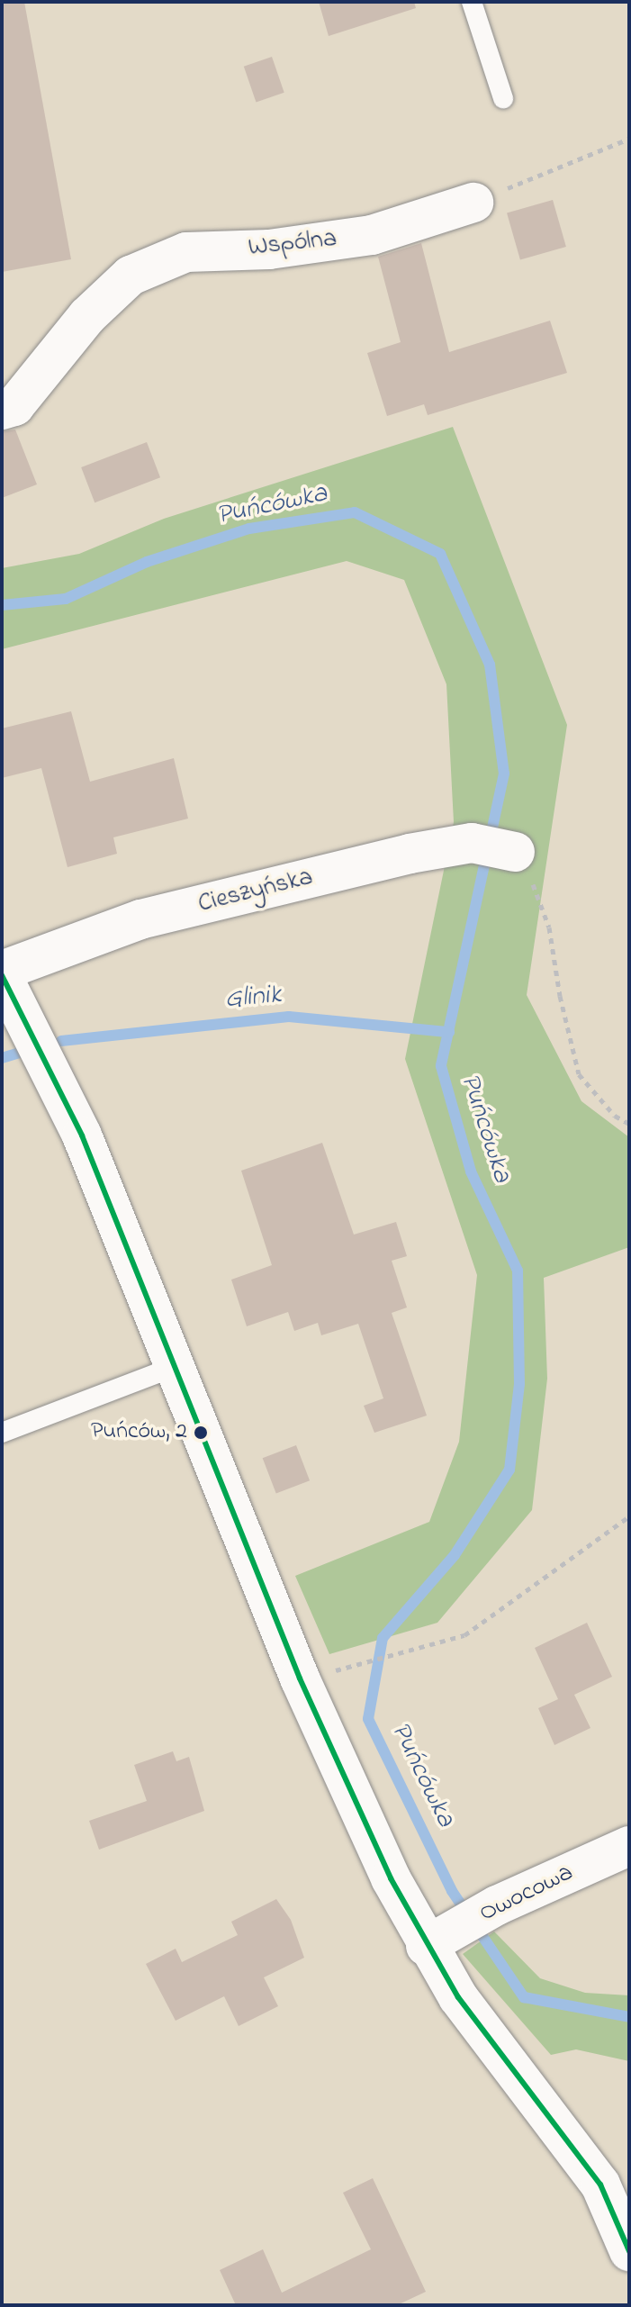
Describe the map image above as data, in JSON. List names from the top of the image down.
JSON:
{
  "streets": {
    "street": ["Wspólna", "Cieszyńska", "Owocowa"]
  },
  "crossings": [
    ["Cieszyńska", "Owocowa"]
  ],
  "water": ["Puńcówka", "Glinik"],
  "places": ["Puńców, 2"]
}
